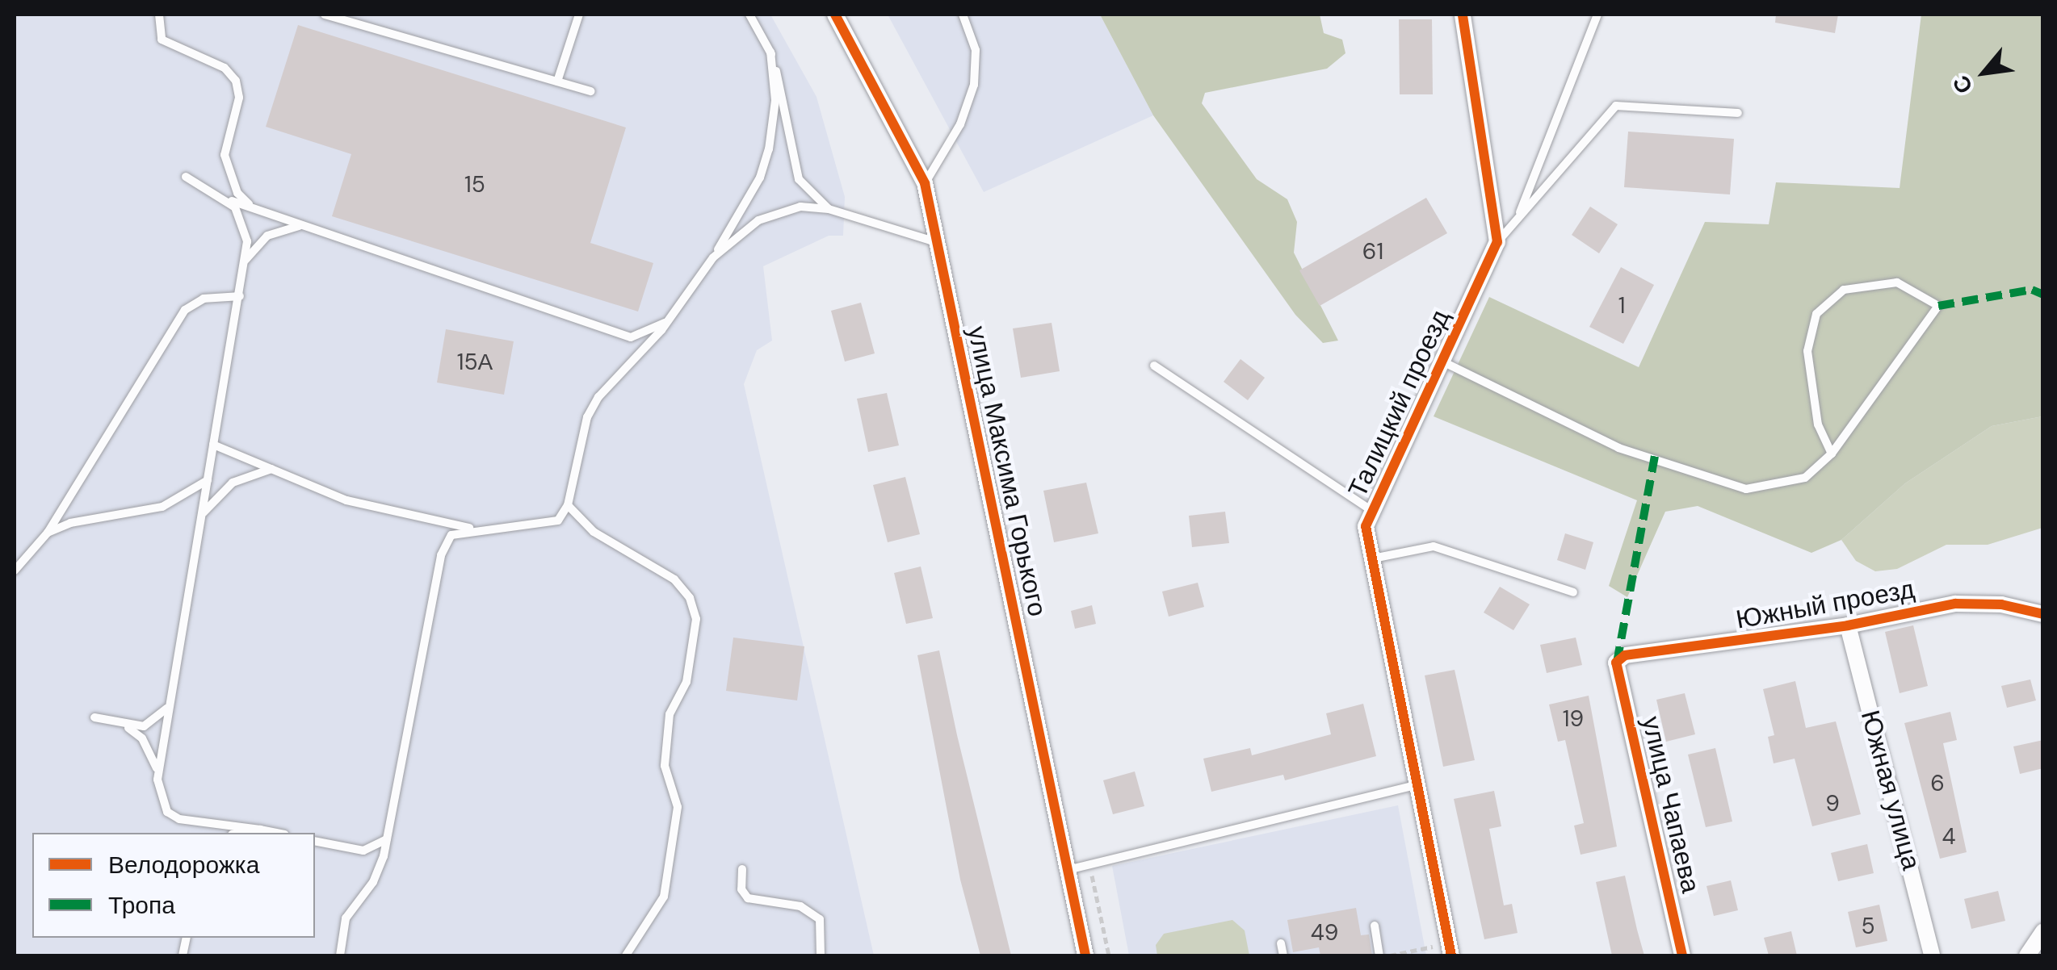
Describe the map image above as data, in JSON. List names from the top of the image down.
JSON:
{
  "streets": {
    "street": [
      "Талицкий проезд",
      "улица Максима Горького",
      "Южный проезд",
      "Южная улица",
      "улица Чапаева"
    ]
  },
  "crossings": [
    ["Южный проезд", "Южная улица"],
    ["Южный проезд", "улица Чапаева"]
  ],
  "house_numbers": [
    "15",
    "61",
    "1",
    "15А",
    "19",
    "6",
    "9",
    "4",
    "5",
    "49"
  ],
  "legend": ["Велодорожка", "Тропа"],
  "north": "bottom left"
}
